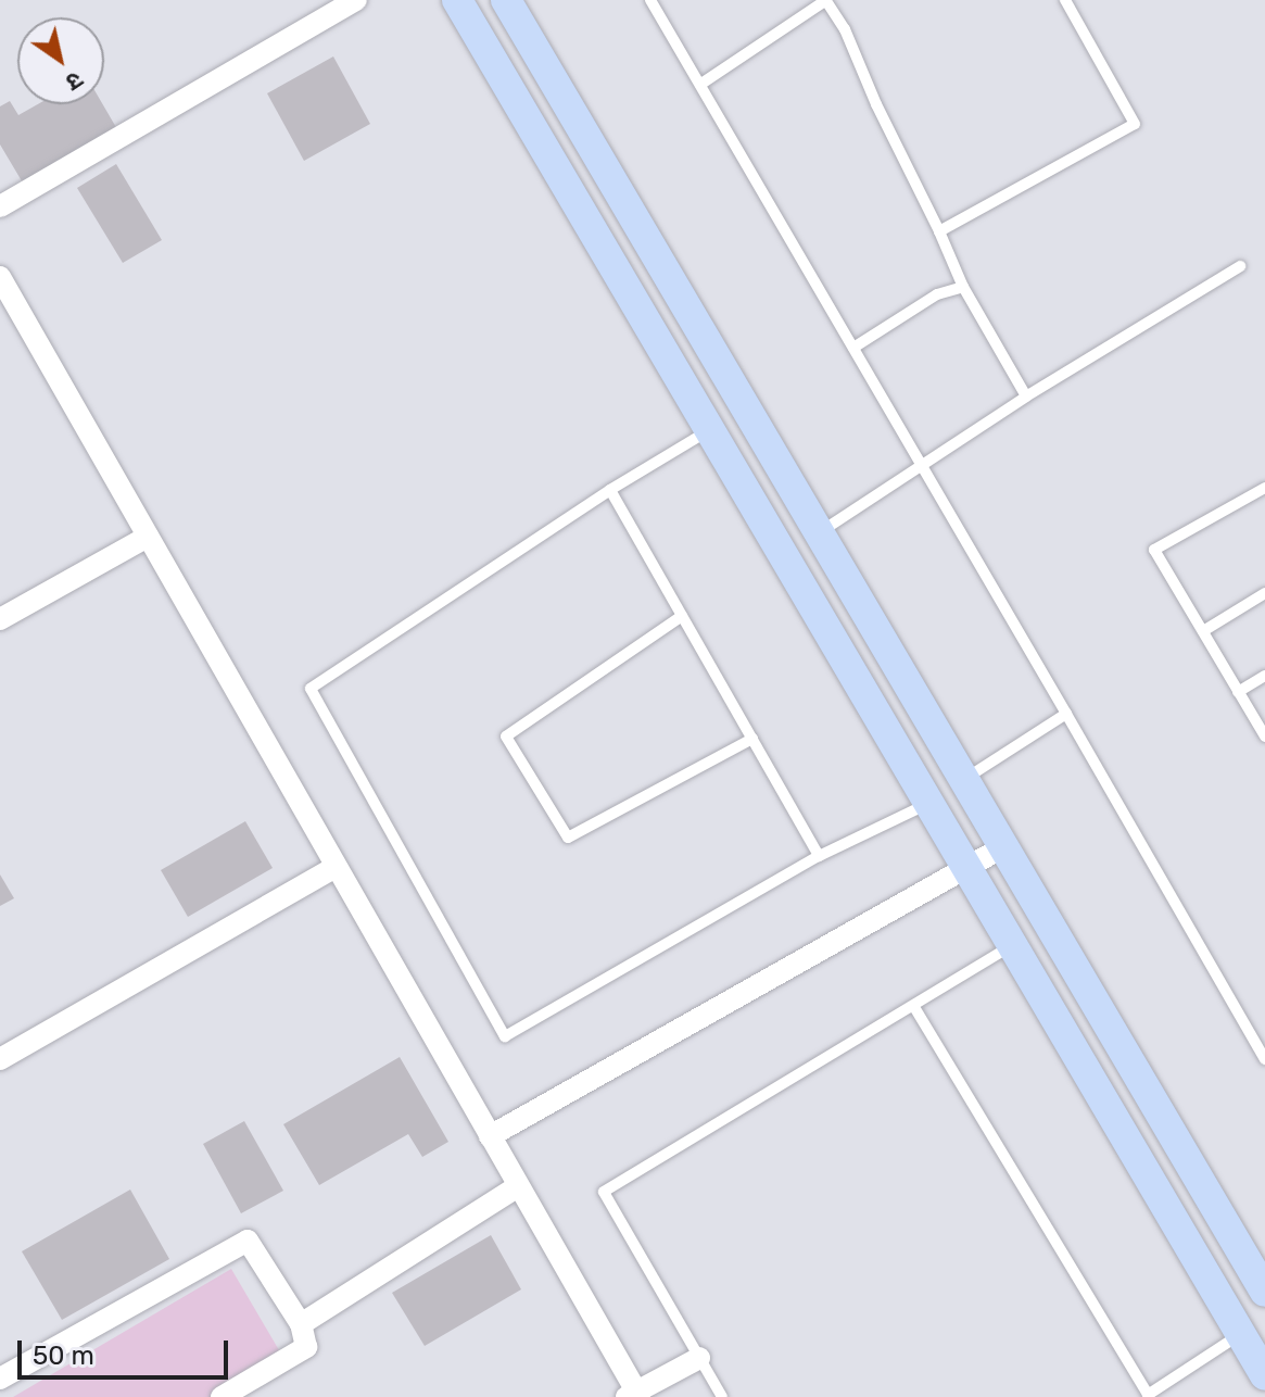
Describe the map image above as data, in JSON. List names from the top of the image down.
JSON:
{
  "scale_bar": "50 m",
  "north": "bottom right"
}
